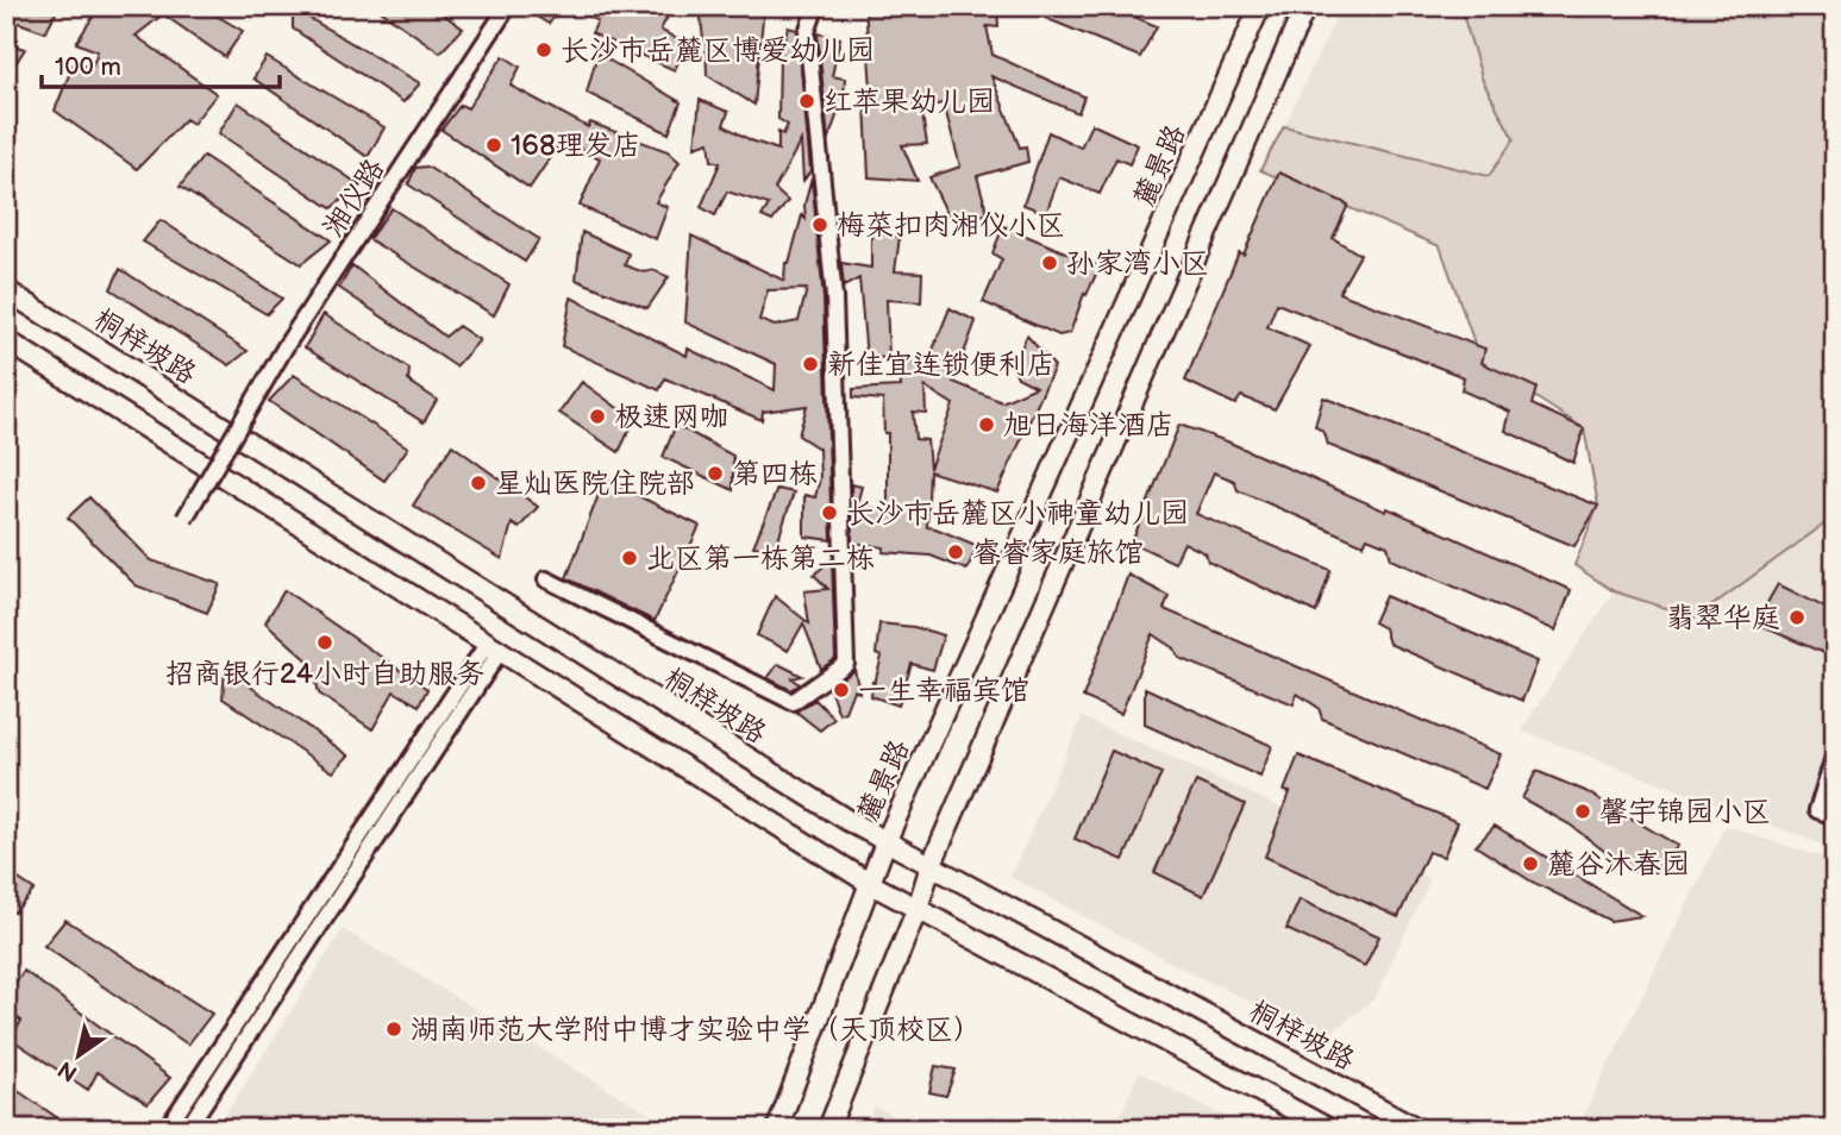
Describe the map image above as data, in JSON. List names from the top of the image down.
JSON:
{
  "streets": {
    "main road": ["麓景路", "桐梓坡路"],
    "street": ["湘仪路"]
  },
  "crossings": [
    ["麓景路", "桐梓坡路"]
  ],
  "places": [
    "长沙市岳麓区博爱幼儿园",
    "红苹果幼儿园",
    "168理发店",
    "梅菜扣肉湘仪小区",
    "孙家湾小区",
    "新佳宜连锁便利店",
    "极速网咖",
    "旭日海洋酒店",
    "第四栋",
    "星灿医院住院部",
    "长沙市岳麓区小神童幼儿园",
    "睿睿家庭旅馆",
    "北区第一栋第二栋",
    "翡翠华庭",
    "招商银行24小时自助服务",
    "一生幸福宾馆",
    "馨宇锦园小区",
    "麓谷沐春园",
    "湖南师范大学附中博才实验中学（天顶校区）"
  ],
  "scale_bar": "100 m",
  "north": "bottom left"
}
